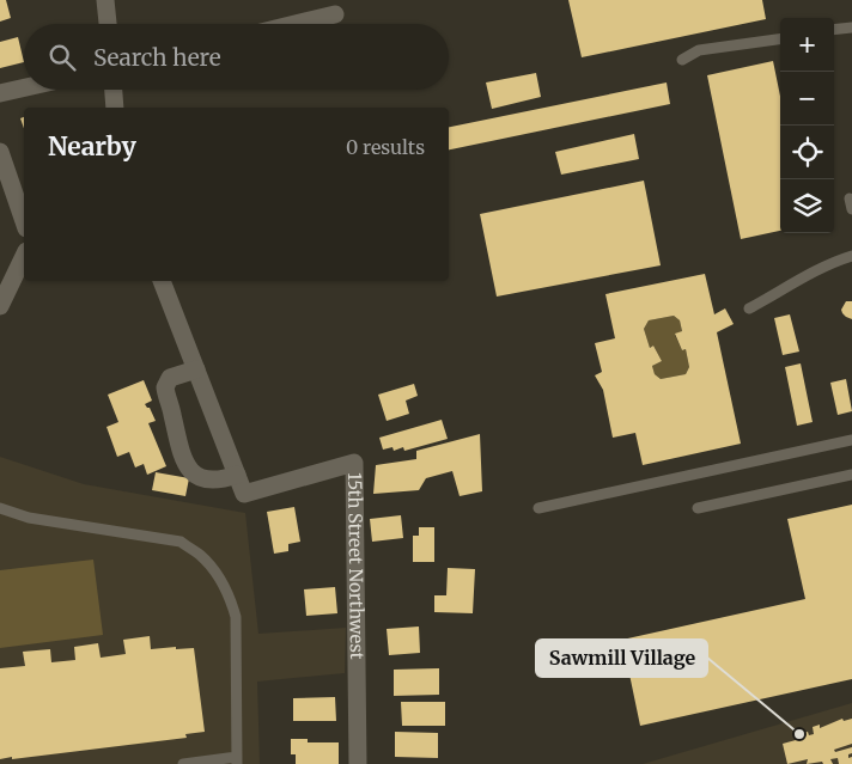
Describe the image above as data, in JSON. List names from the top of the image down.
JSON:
{
  "streets": {
    "street": ["15th Street Northwest"]
  },
  "places": ["Sawmill Village"],
  "page": {
    "map_buttons": ["+", "−"],
    "search": "Search here",
    "heading": ["Nearby", "0 results"]
  }
}
